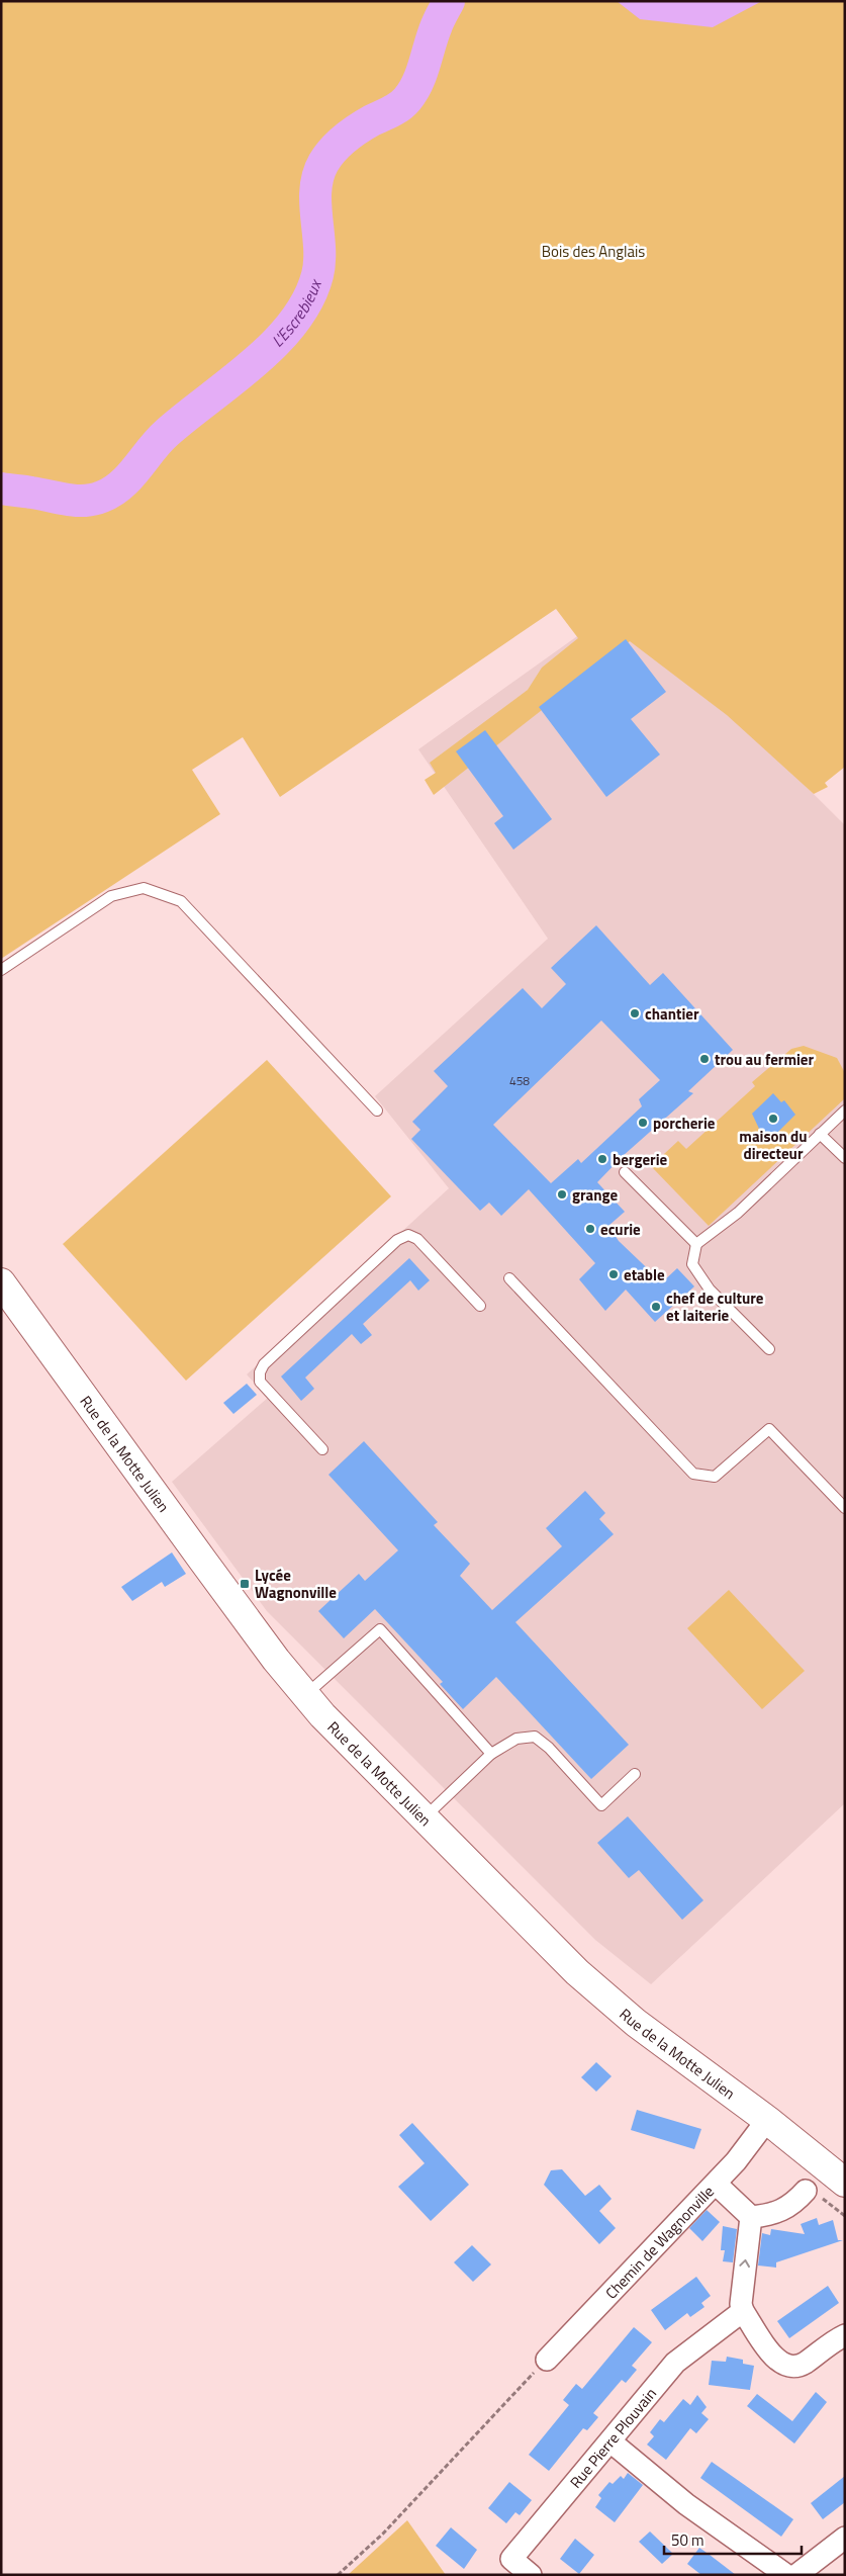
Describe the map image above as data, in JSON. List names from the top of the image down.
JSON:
{
  "streets": {
    "street": ["Rue de la Motte Julien", "Chemin de Wagnonville", "Rue Pierre Plouvain"]
  },
  "crossings": [
    ["Rue de la Motte Julien", "Chemin de Wagnonville"]
  ],
  "water": ["L'Escrebieux"],
  "parks": ["Bois des Anglais"],
  "places": {
    "other": [
      "chantier",
      "trou au fermier",
      "maison du directeur",
      "porcherie",
      "bergerie",
      "grange",
      "ecurie",
      "etable",
      "chef de culture et laiterie"
    ],
    "transit": ["Lycée Wagnonville"]
  },
  "house_numbers": ["458"],
  "scale_bar": "50 m"
}
